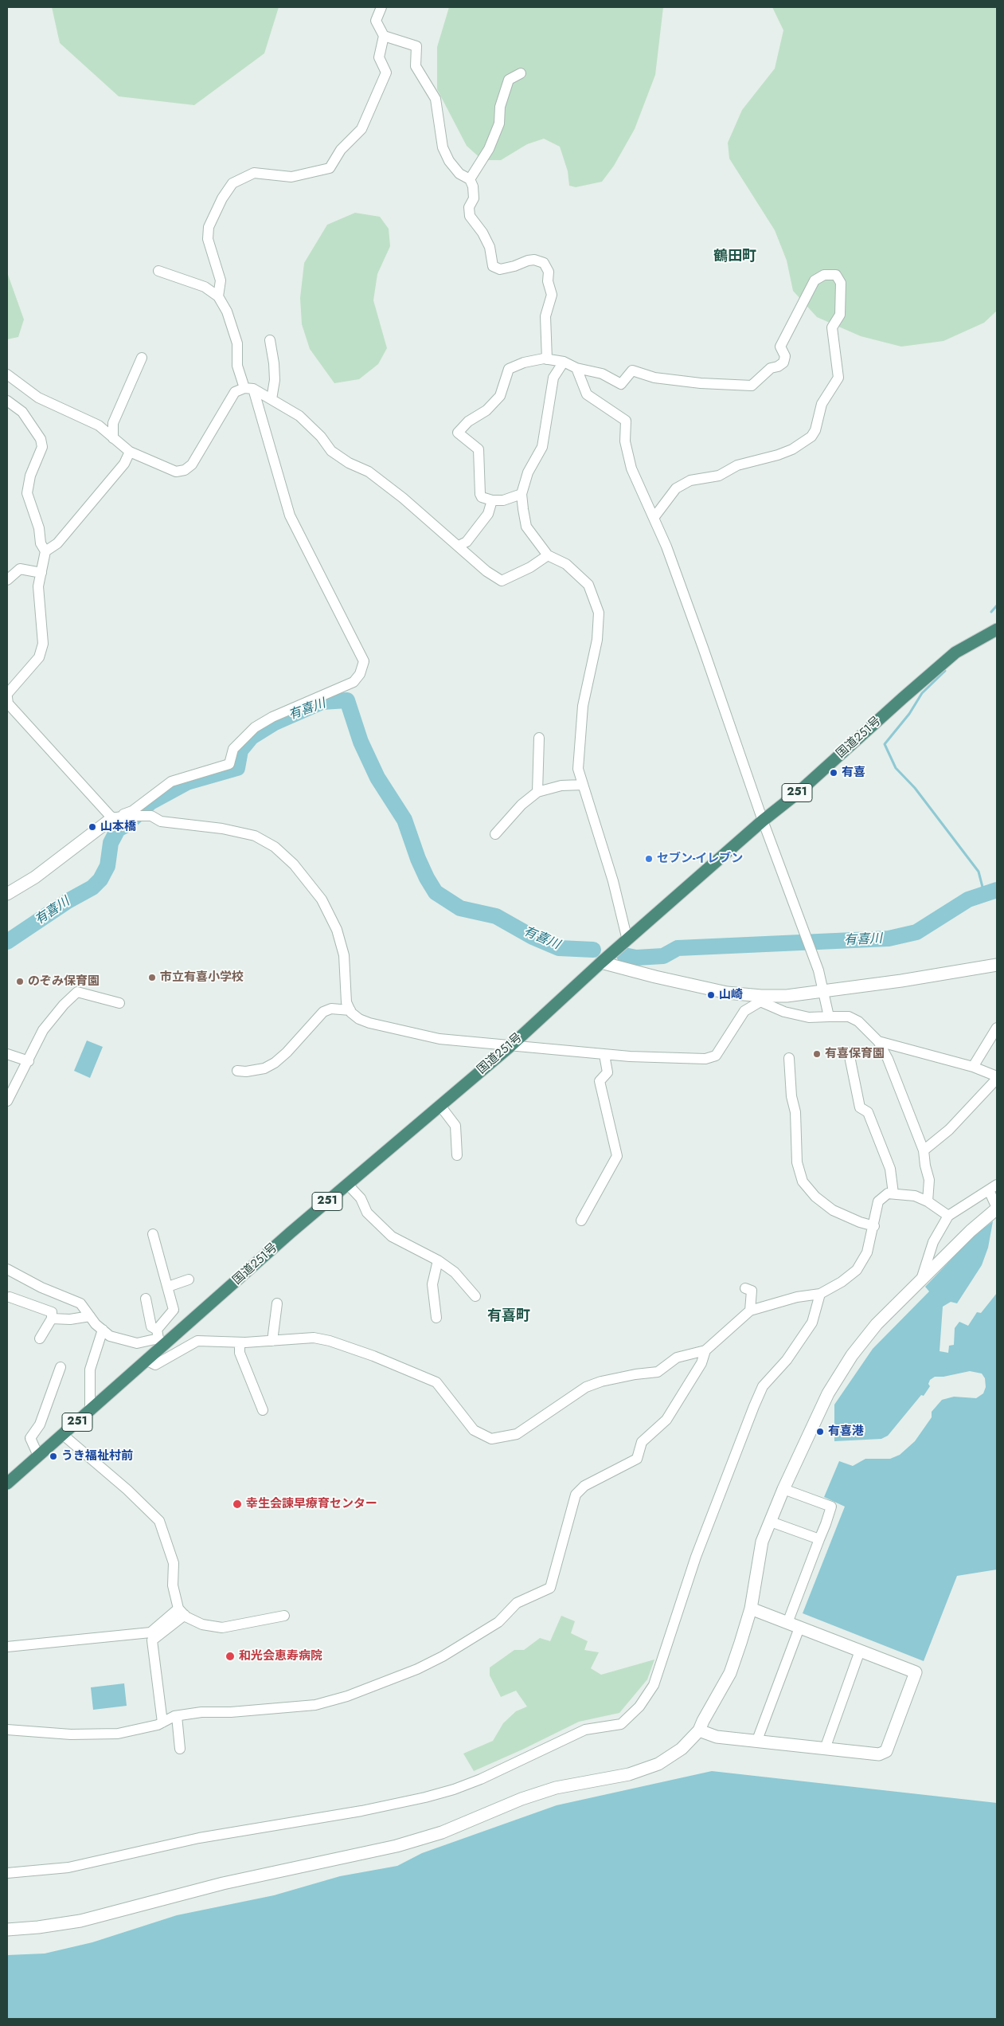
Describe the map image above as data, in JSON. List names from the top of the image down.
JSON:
{
  "streets": {
    "highway": ["国道251号", "251"]
  },
  "districts": ["鶴田町", "有喜町"],
  "water": ["有喜川"],
  "places": [
    "有喜",
    "山本橋",
    "セブン-イレブン",
    "市立有喜小学校",
    "のぞみ保育園",
    "山崎",
    "有喜保育園",
    "有喜港",
    "うき福祉村前",
    "幸生会諫早療育センター",
    "和光会恵寿病院"
  ]
}
